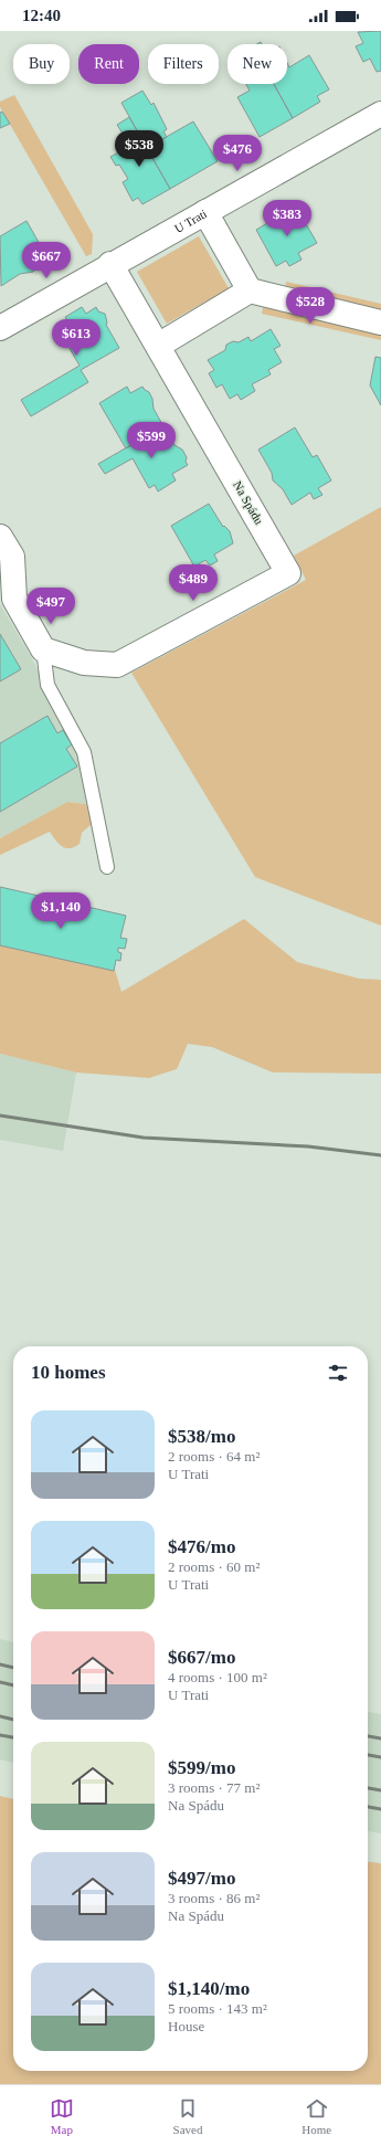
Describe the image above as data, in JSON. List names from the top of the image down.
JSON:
{
  "streets": {
    "street": ["U Trati", "Na Spádu"]
  },
  "crossings": [
    ["U Trati", "Na Spádu"]
  ],
  "page": {
    "status": "12:40",
    "chip": [
      "Buy",
      "Rent",
      "Filters",
      "New"
    ],
    "price": [
      "$538",
      "$476",
      "$383",
      "$667",
      "$528",
      "$613",
      "$599",
      "$489",
      "$497",
      "$1,140"
    ],
    "heading": "10 homes",
    "list": [
      {
        "name": "$538/mo",
        "note": "2 rooms · 64 m² · U Trati"
      },
      {
        "name": "$476/mo",
        "note": "2 rooms · 60 m² · U Trati"
      },
      {
        "name": "$667/mo",
        "note": "4 rooms · 100 m² · U Trati"
      },
      {
        "name": "$599/mo",
        "note": "3 rooms · 77 m² · Na Spádu"
      },
      {
        "name": "$497/mo",
        "note": "3 rooms · 86 m² · Na Spádu"
      },
      {
        "name": "$1,140/mo",
        "note": "5 rooms · 143 m² · House"
      }
    ],
    "tabs": ["Map", "Saved", "Home"]
  }
}
